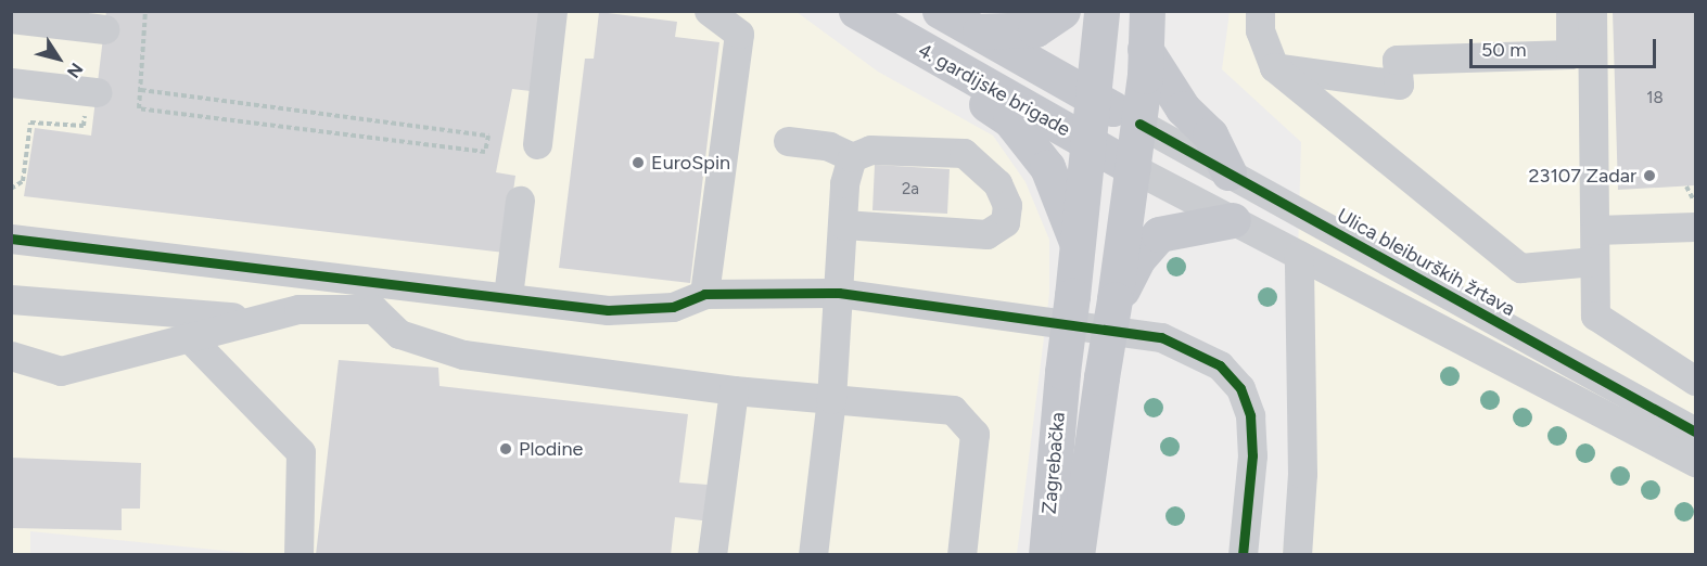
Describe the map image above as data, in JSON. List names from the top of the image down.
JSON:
{
  "streets": {
    "main road": ["4. gardijske brigade", "Zagrebačka"],
    "street": ["Ulica bleiburških žrtava"]
  },
  "crossings": [
    ["4. gardijske brigade", "Zagrebačka"],
    ["Ulica bleiburških žrtava", "Zagrebačka"]
  ],
  "places": ["EuroSpin", "23107 Zadar", "Plodine"],
  "house_numbers": ["18", "2a"],
  "scale_bar": "50 m",
  "north": "bottom right"
}
